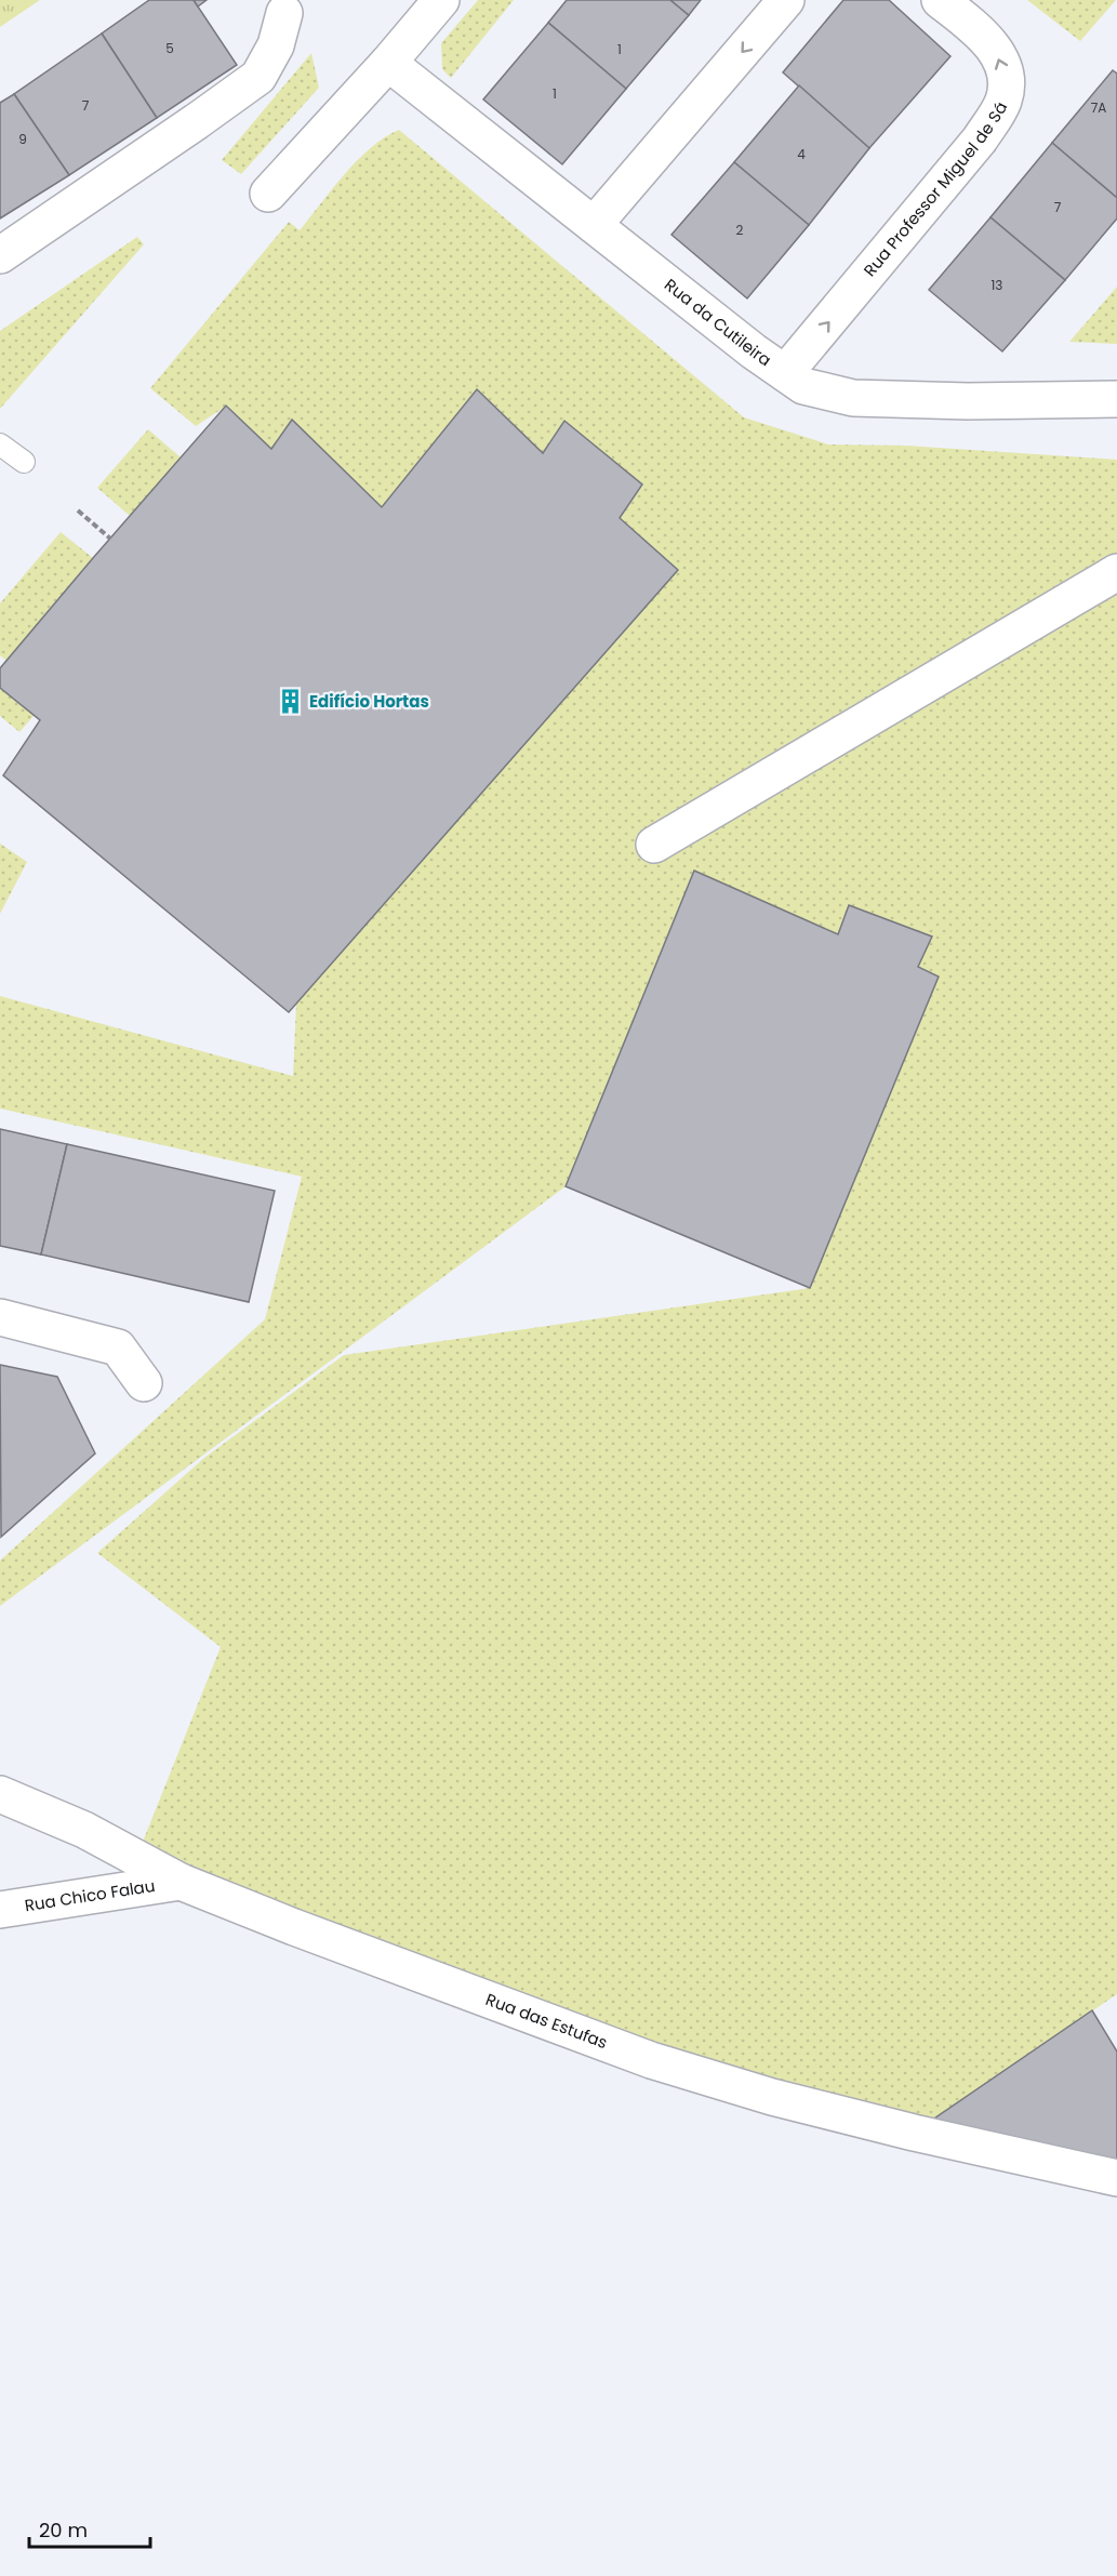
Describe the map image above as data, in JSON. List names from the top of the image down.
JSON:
{
  "streets": {
    "street": [
      "Rua Professor Miguel de Sá",
      "Rua da Cutileira",
      "Rua Chico Falau",
      "Rua das Estufas"
    ]
  },
  "crossings": [
    ["Rua Professor Miguel de Sá", "Rua da Cutileira"],
    ["Rua Chico Falau", "Rua das Estufas"]
  ],
  "places": {
    "building": ["Edifício Hortas"]
  },
  "house_numbers": [
    "5",
    "1",
    "1",
    "7",
    "7A",
    "9",
    "4",
    "7",
    "2",
    "13"
  ],
  "scale_bar": "20 m"
}
